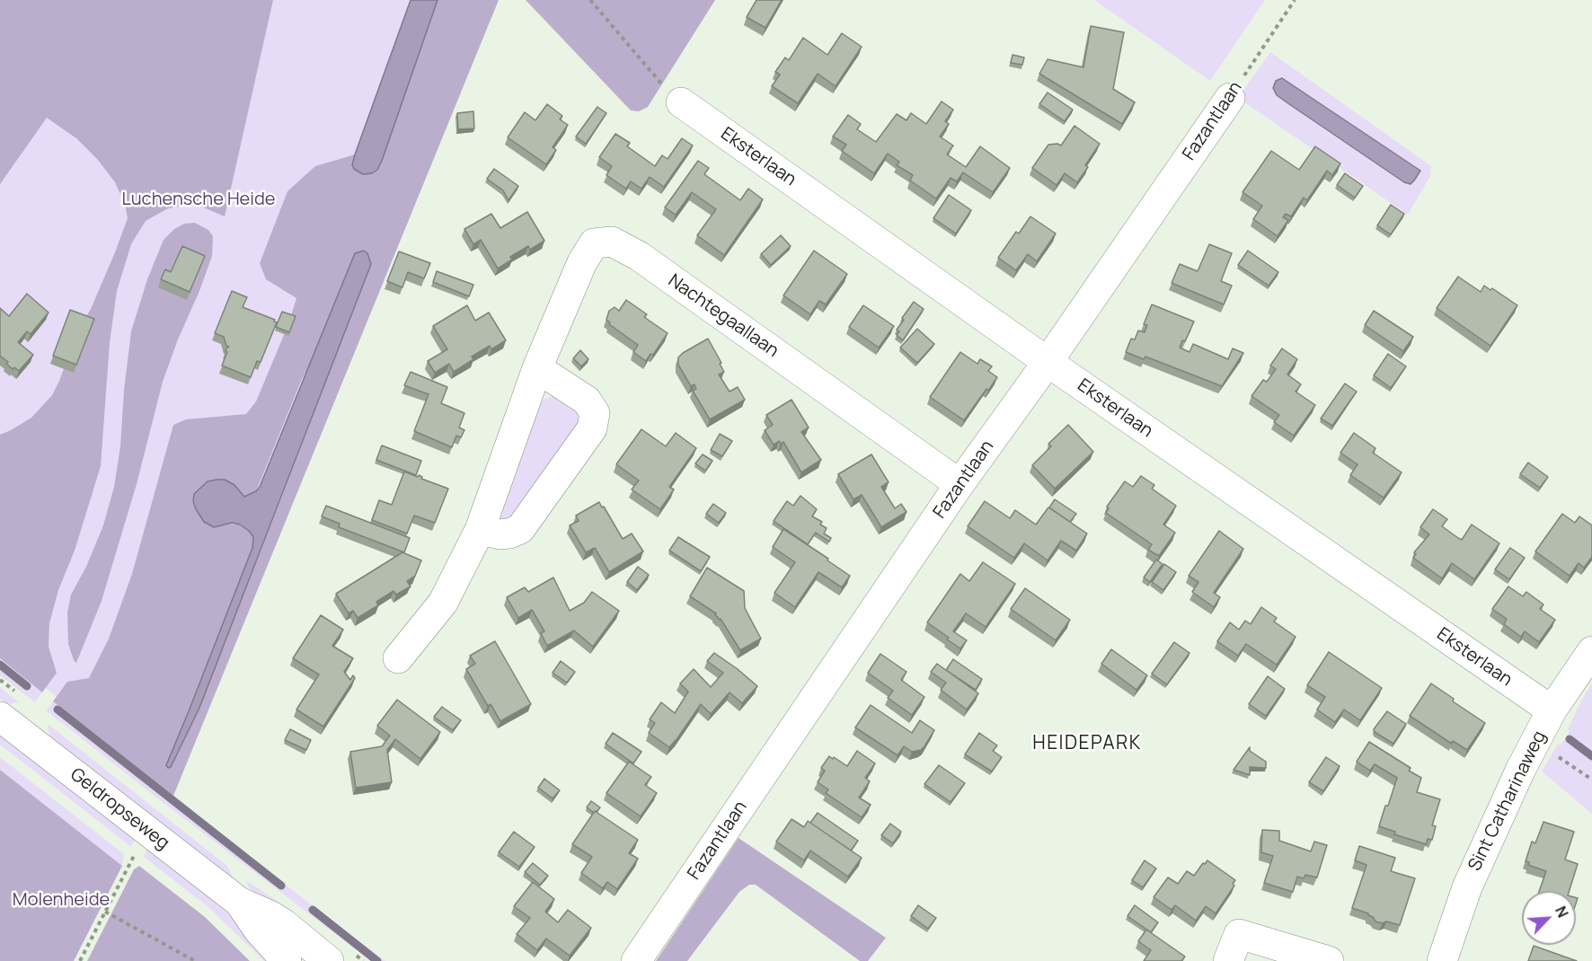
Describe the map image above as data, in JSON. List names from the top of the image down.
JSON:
{
  "streets": {
    "street": [
      "Fazantlaan",
      "Eksterlaan",
      "Nachtegaallaan",
      "Sint Catharinaweg",
      "Geldropseweg"
    ]
  },
  "crossings": [
    ["Fazantlaan", "Eksterlaan"],
    ["Fazantlaan", "Nachtegaallaan"],
    ["Eksterlaan", "Sint Catharinaweg"]
  ],
  "districts": ["HEIDEPARK"],
  "parks": ["Luchensche Heide", "Molenheide"],
  "north": "top right"
}
